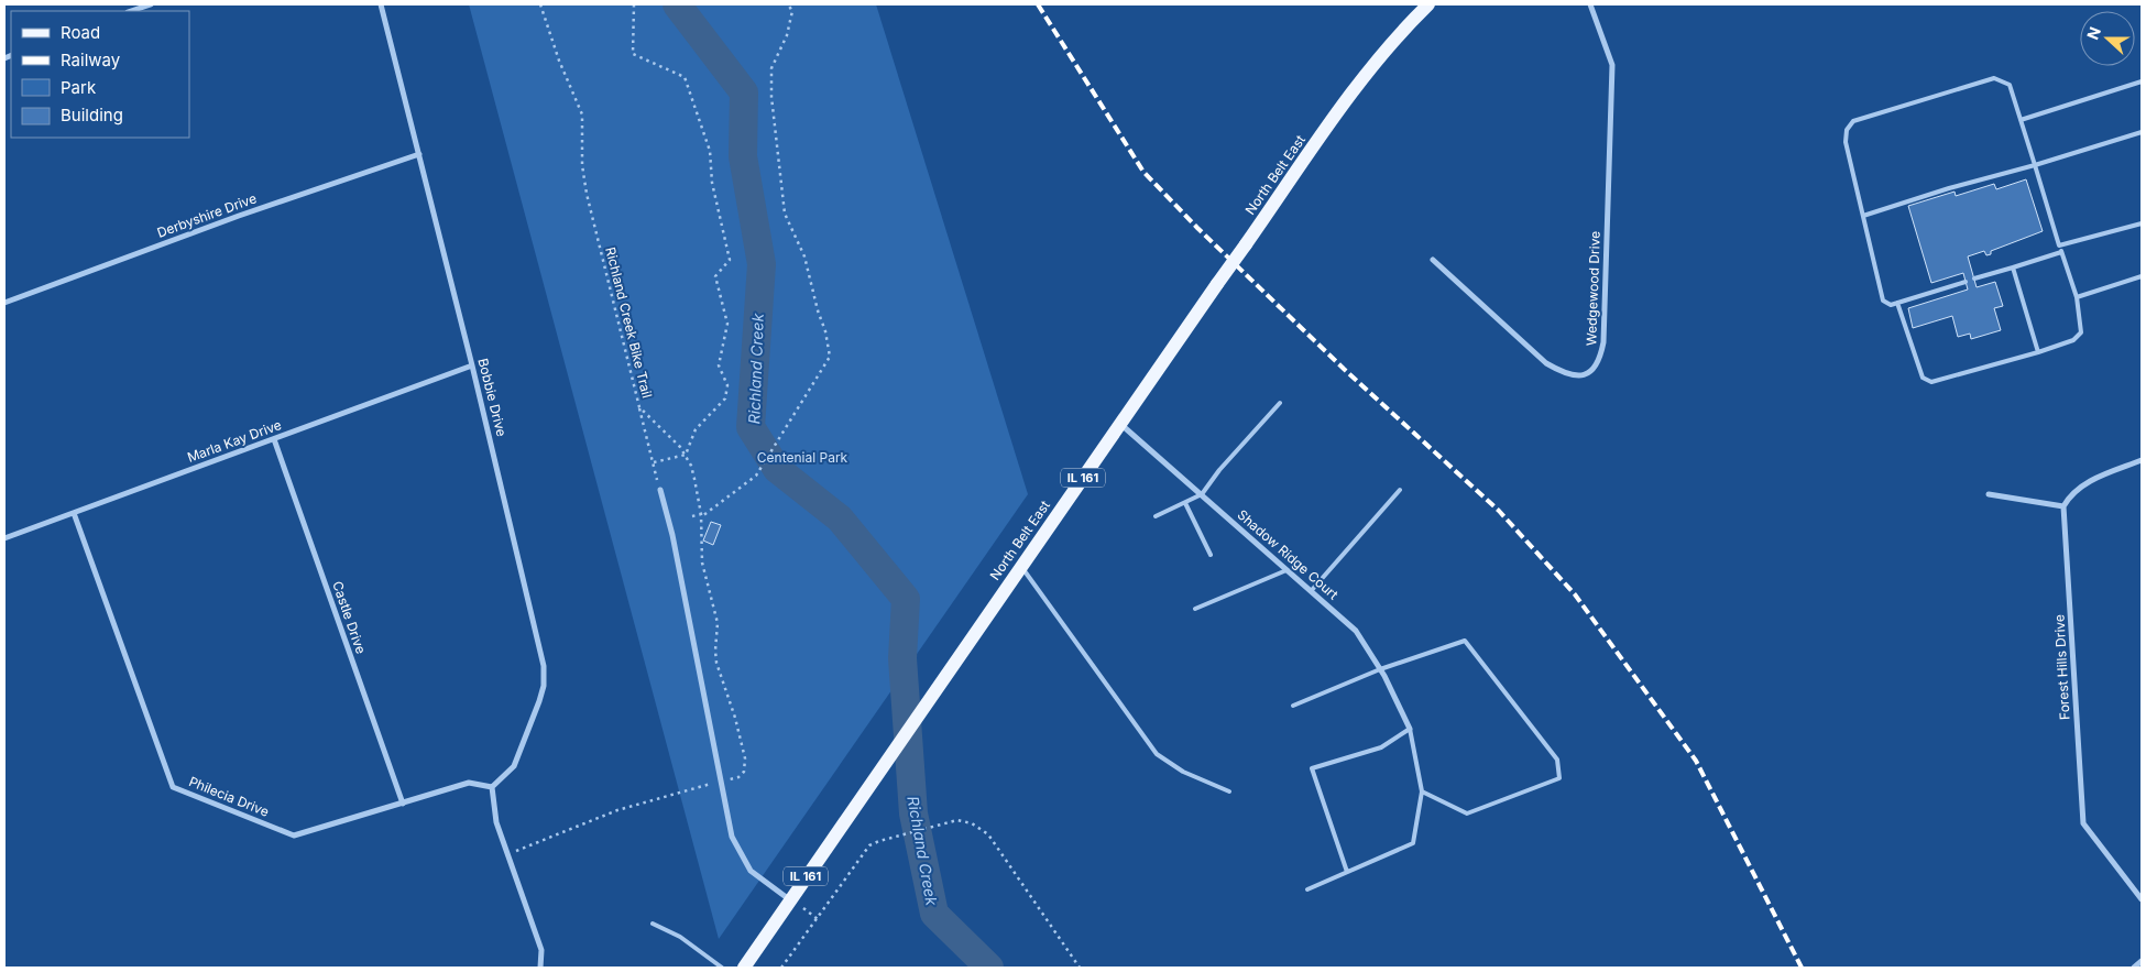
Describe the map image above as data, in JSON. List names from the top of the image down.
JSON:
{
  "streets": {
    "main road": ["North Belt East", "IL 161"],
    "street": [
      "Derbyshire Drive",
      "Wedgewood Drive",
      "Bobbie Drive",
      "Marla Kay Drive",
      "Shadow Ridge Court",
      "Castle Drive",
      "Forest Hills Drive",
      "Philecia Drive"
    ],
    "path": ["Richland Creek Bike Trail"]
  },
  "crossings": [
    ["North Belt East", "Shadow Ridge Court"],
    ["Derbyshire Drive", "Bobbie Drive"],
    ["Bobbie Drive", "Marla Kay Drive"],
    ["Bobbie Drive", "Philecia Drive"],
    ["Marla Kay Drive", "Castle Drive"],
    ["Marla Kay Drive", "Philecia Drive"],
    ["Castle Drive", "Philecia Drive"]
  ],
  "water": ["Richland Creek"],
  "parks": ["Centenial Park"],
  "legend": [
    "Road",
    "Railway",
    "Park",
    "Building"
  ],
  "north": "left"
}
